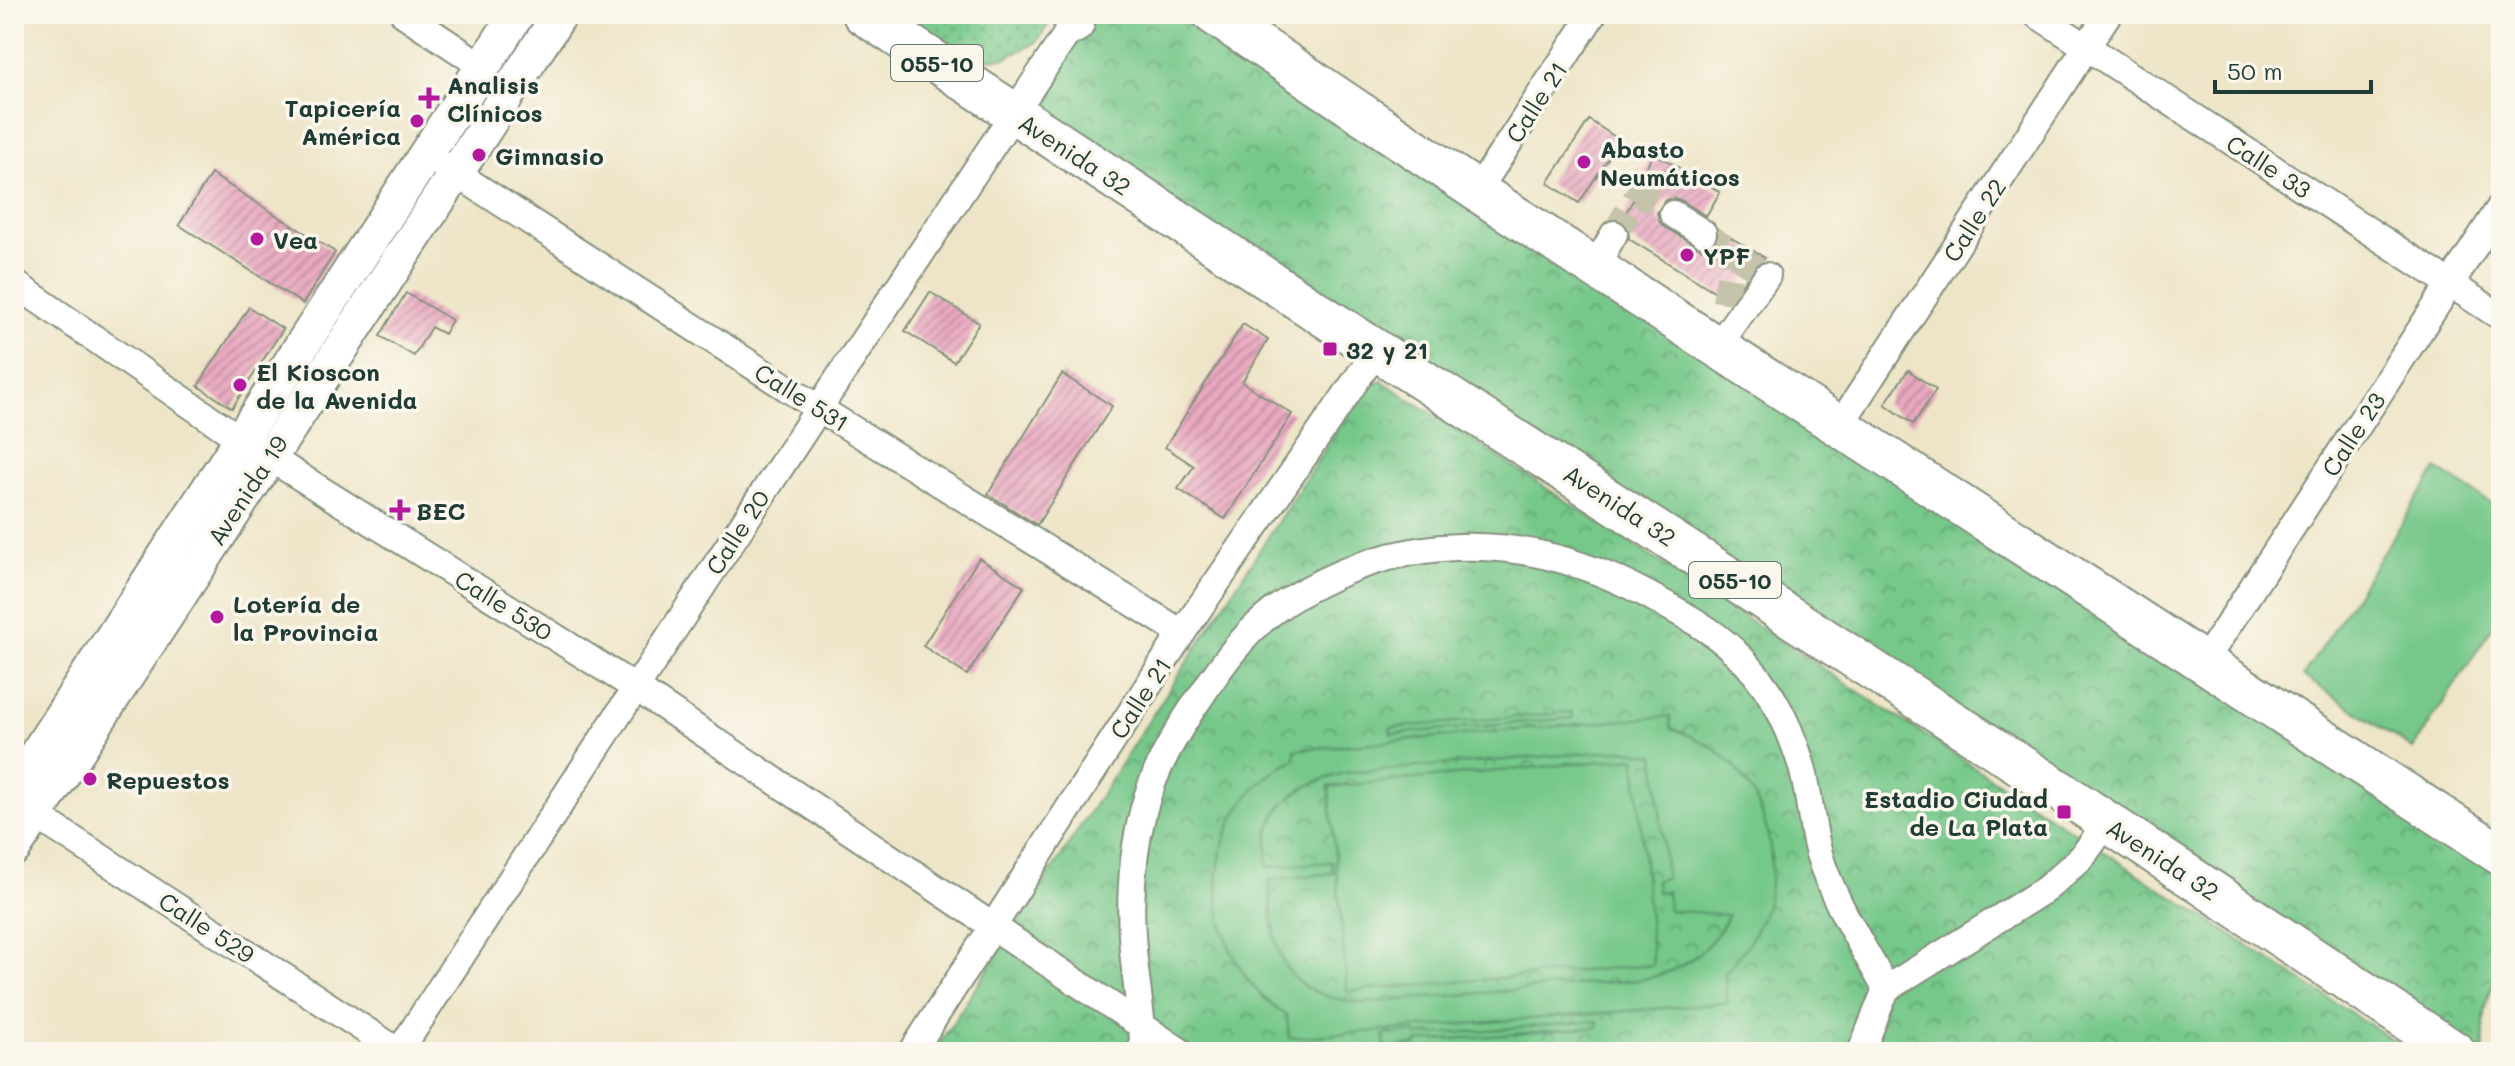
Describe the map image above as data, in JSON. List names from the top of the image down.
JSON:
{
  "streets": {
    "highway": ["055-10", "Avenida 32"],
    "main road": ["Avenida 19"],
    "street": [
      "Calle 21",
      "Calle 33",
      "Calle 22",
      "Calle 531",
      "Calle 23",
      "Calle 20",
      "Calle 530",
      "Calle 529"
    ]
  },
  "crossings": [
    ["Calle 21", "Avenida 32"],
    ["Calle 21", "Calle 531"],
    ["Calle 21", "Calle 530"],
    ["Avenida 32", "Calle 20"],
    ["Calle 33", "Calle 22"],
    ["Calle 33", "Calle 23"],
    ["Calle 531", "Avenida 19"],
    ["Calle 531", "Calle 20"],
    ["Avenida 19", "Calle 530"],
    ["Avenida 19", "Calle 529"],
    ["Calle 20", "Calle 530"],
    ["Calle 20", "Calle 529"]
  ],
  "places": {
    "health": ["Analisis Clínicos", "BEC"],
    "other": [
      "Tapicería América",
      "Gimnasio",
      "Abasto Neumáticos",
      "Vea",
      "YPF",
      "El Kioscon de la Avenida",
      "Lotería de la Provincia",
      "Repuestos"
    ],
    "transit": ["32 y 21", "Estadio Ciudad de La Plata"]
  },
  "scale_bar": "50 m"
}
